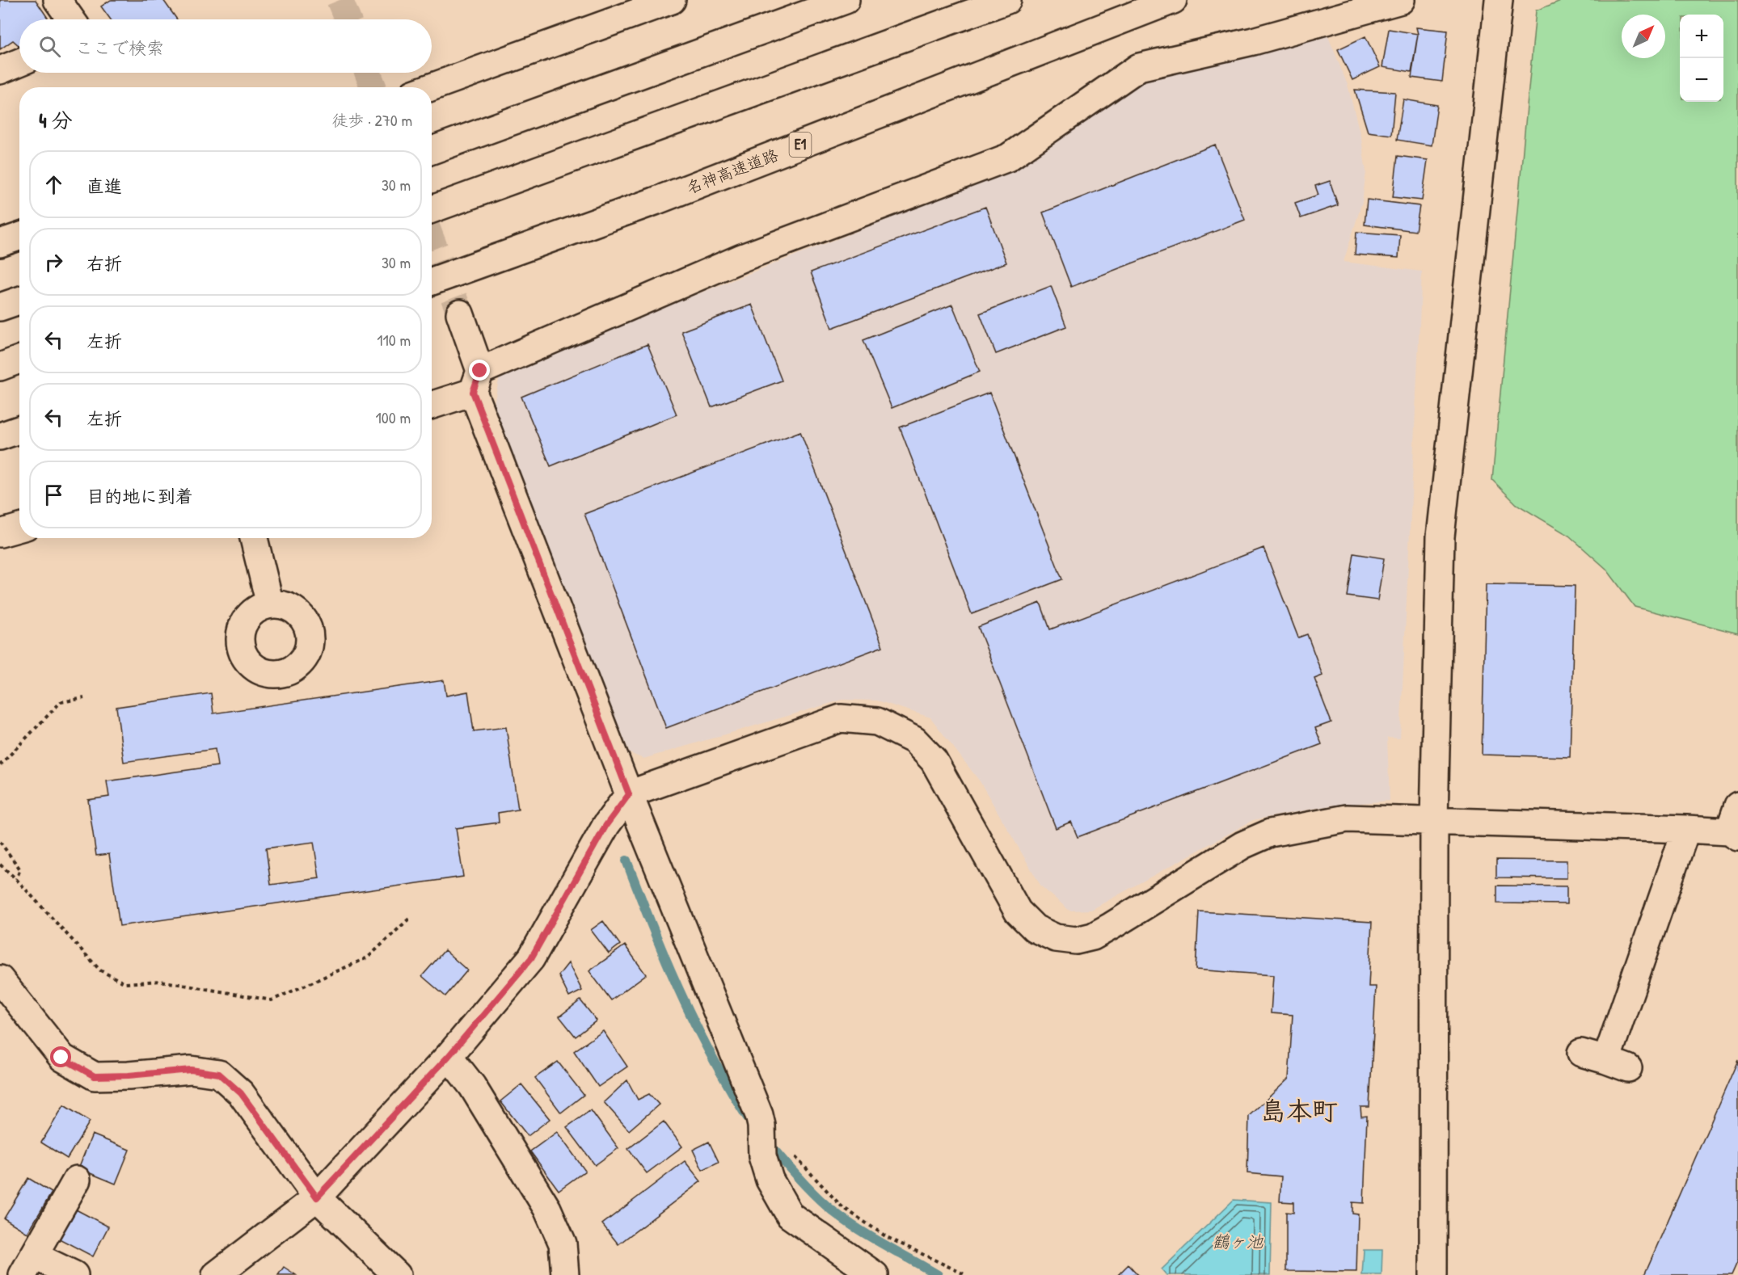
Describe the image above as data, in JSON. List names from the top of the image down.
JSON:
{
  "streets": {
    "main road": ["E1", "名神高速道路"]
  },
  "districts": ["島本町"],
  "water": ["鶴ヶ池"],
  "north": "top right",
  "page": {
    "map_buttons": ["+", "−"],
    "search": "ここで検索",
    "heading": ["4 分", "徒歩 · 270 m"],
    "list": [
      ["直進", "30 m"],
      ["右折", "30 m"],
      ["左折", "110 m"],
      ["左折", "100 m"],
      "目的地に到着"
    ]
  }
}
